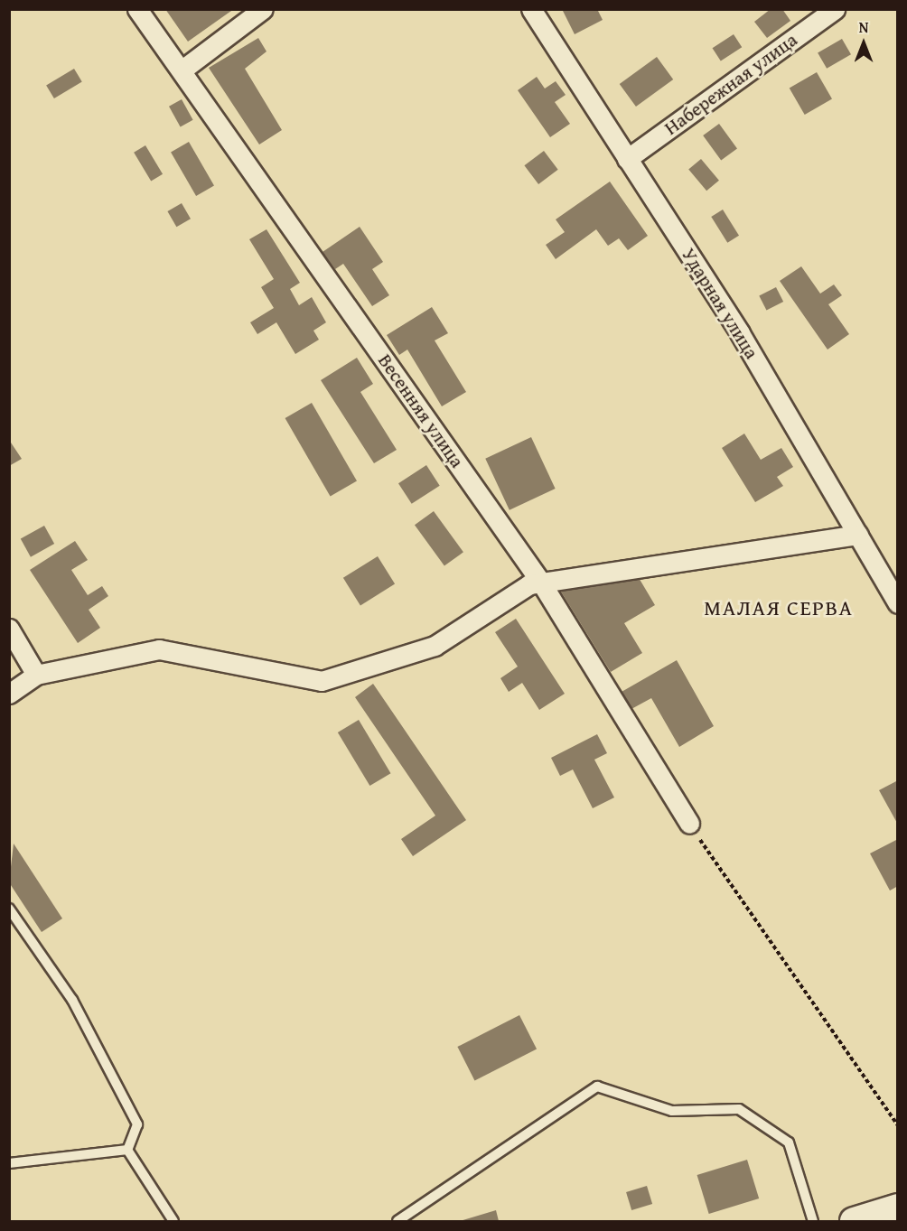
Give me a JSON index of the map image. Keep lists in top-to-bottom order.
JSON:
{
  "streets": {
    "street": ["Набережная улица", "Ударная улица", "Весенняя улица"]
  },
  "crossings": [
    ["Набережная улица", "Ударная улица"]
  ],
  "districts": ["МАЛАЯ СЕРВА"],
  "north": "top"
}
